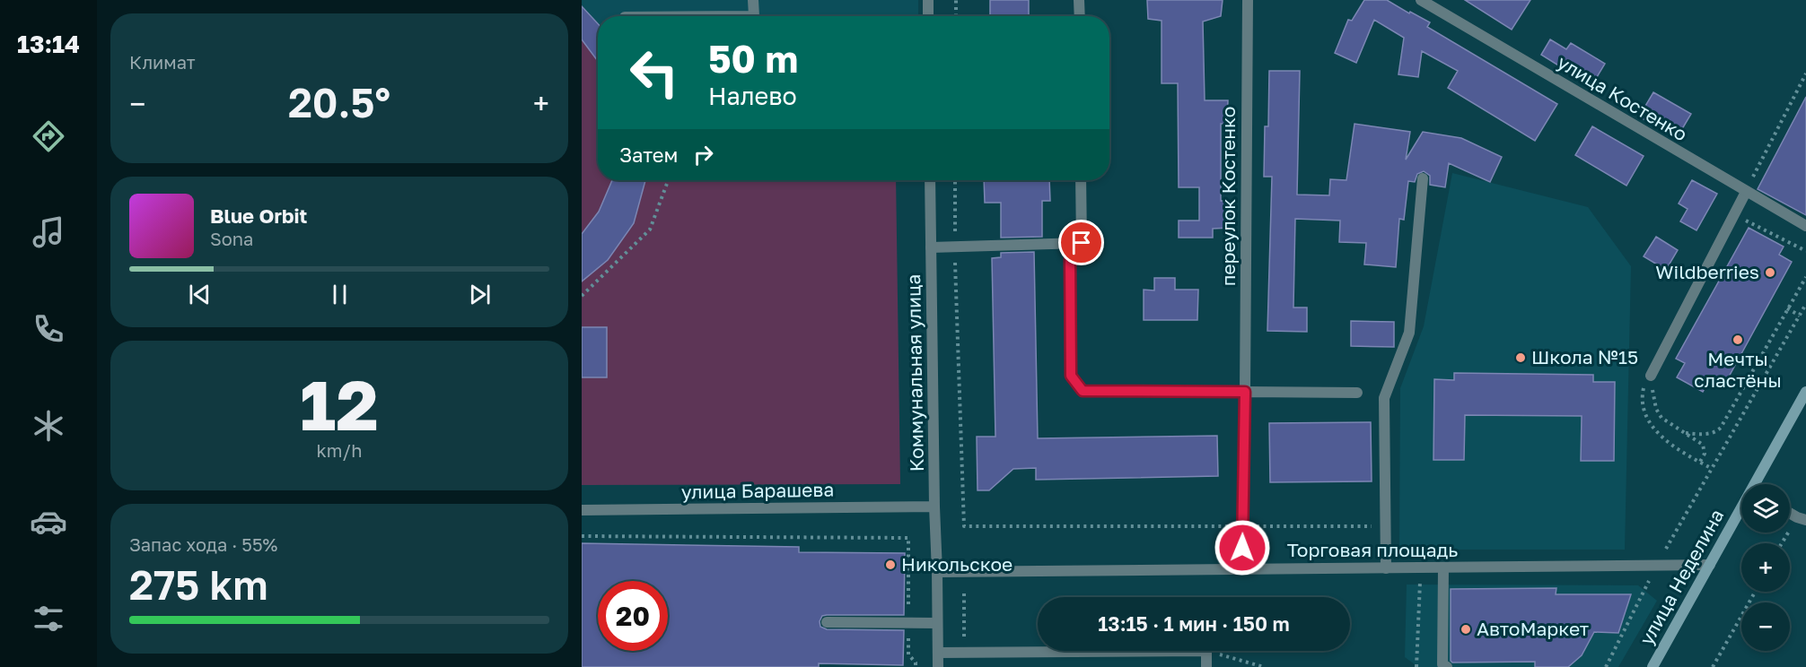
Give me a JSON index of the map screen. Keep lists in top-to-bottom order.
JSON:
{
  "streets": {
    "main road": ["улица Неделина"],
    "street": [
      "улица Костенко",
      "переулок Костенко",
      "Коммунальная улица",
      "улица Барашева",
      "Торговая площадь"
    ]
  },
  "crossings": [
    ["переулок Костенко", "Торговая площадь"],
    ["Коммунальная улица", "улица Барашева"],
    ["Коммунальная улица", "Торговая площадь"],
    ["Торговая площадь", "улица Неделина"]
  ],
  "places": [
    "Wildberries",
    "Мечты сластёны",
    "Школа №15",
    "Никольское",
    "АвтоМаркет"
  ],
  "page": {
    "tabs": "13:14",
    "tile": [
      "Климат",
      ["12", "km/h"],
      ["Запас хода · 55%", "275 km"]
    ],
    "turn": ["50 m", "Налево"],
    "heat": ["−", "20.5°", "+"],
    "then": "Затем",
    "song": ["Blue Orbit", "Sona"],
    "map_buttons": ["+", "−"],
    "limit": "20",
    "trip": "13:15 · 1 мин · 150 m"
  }
}
